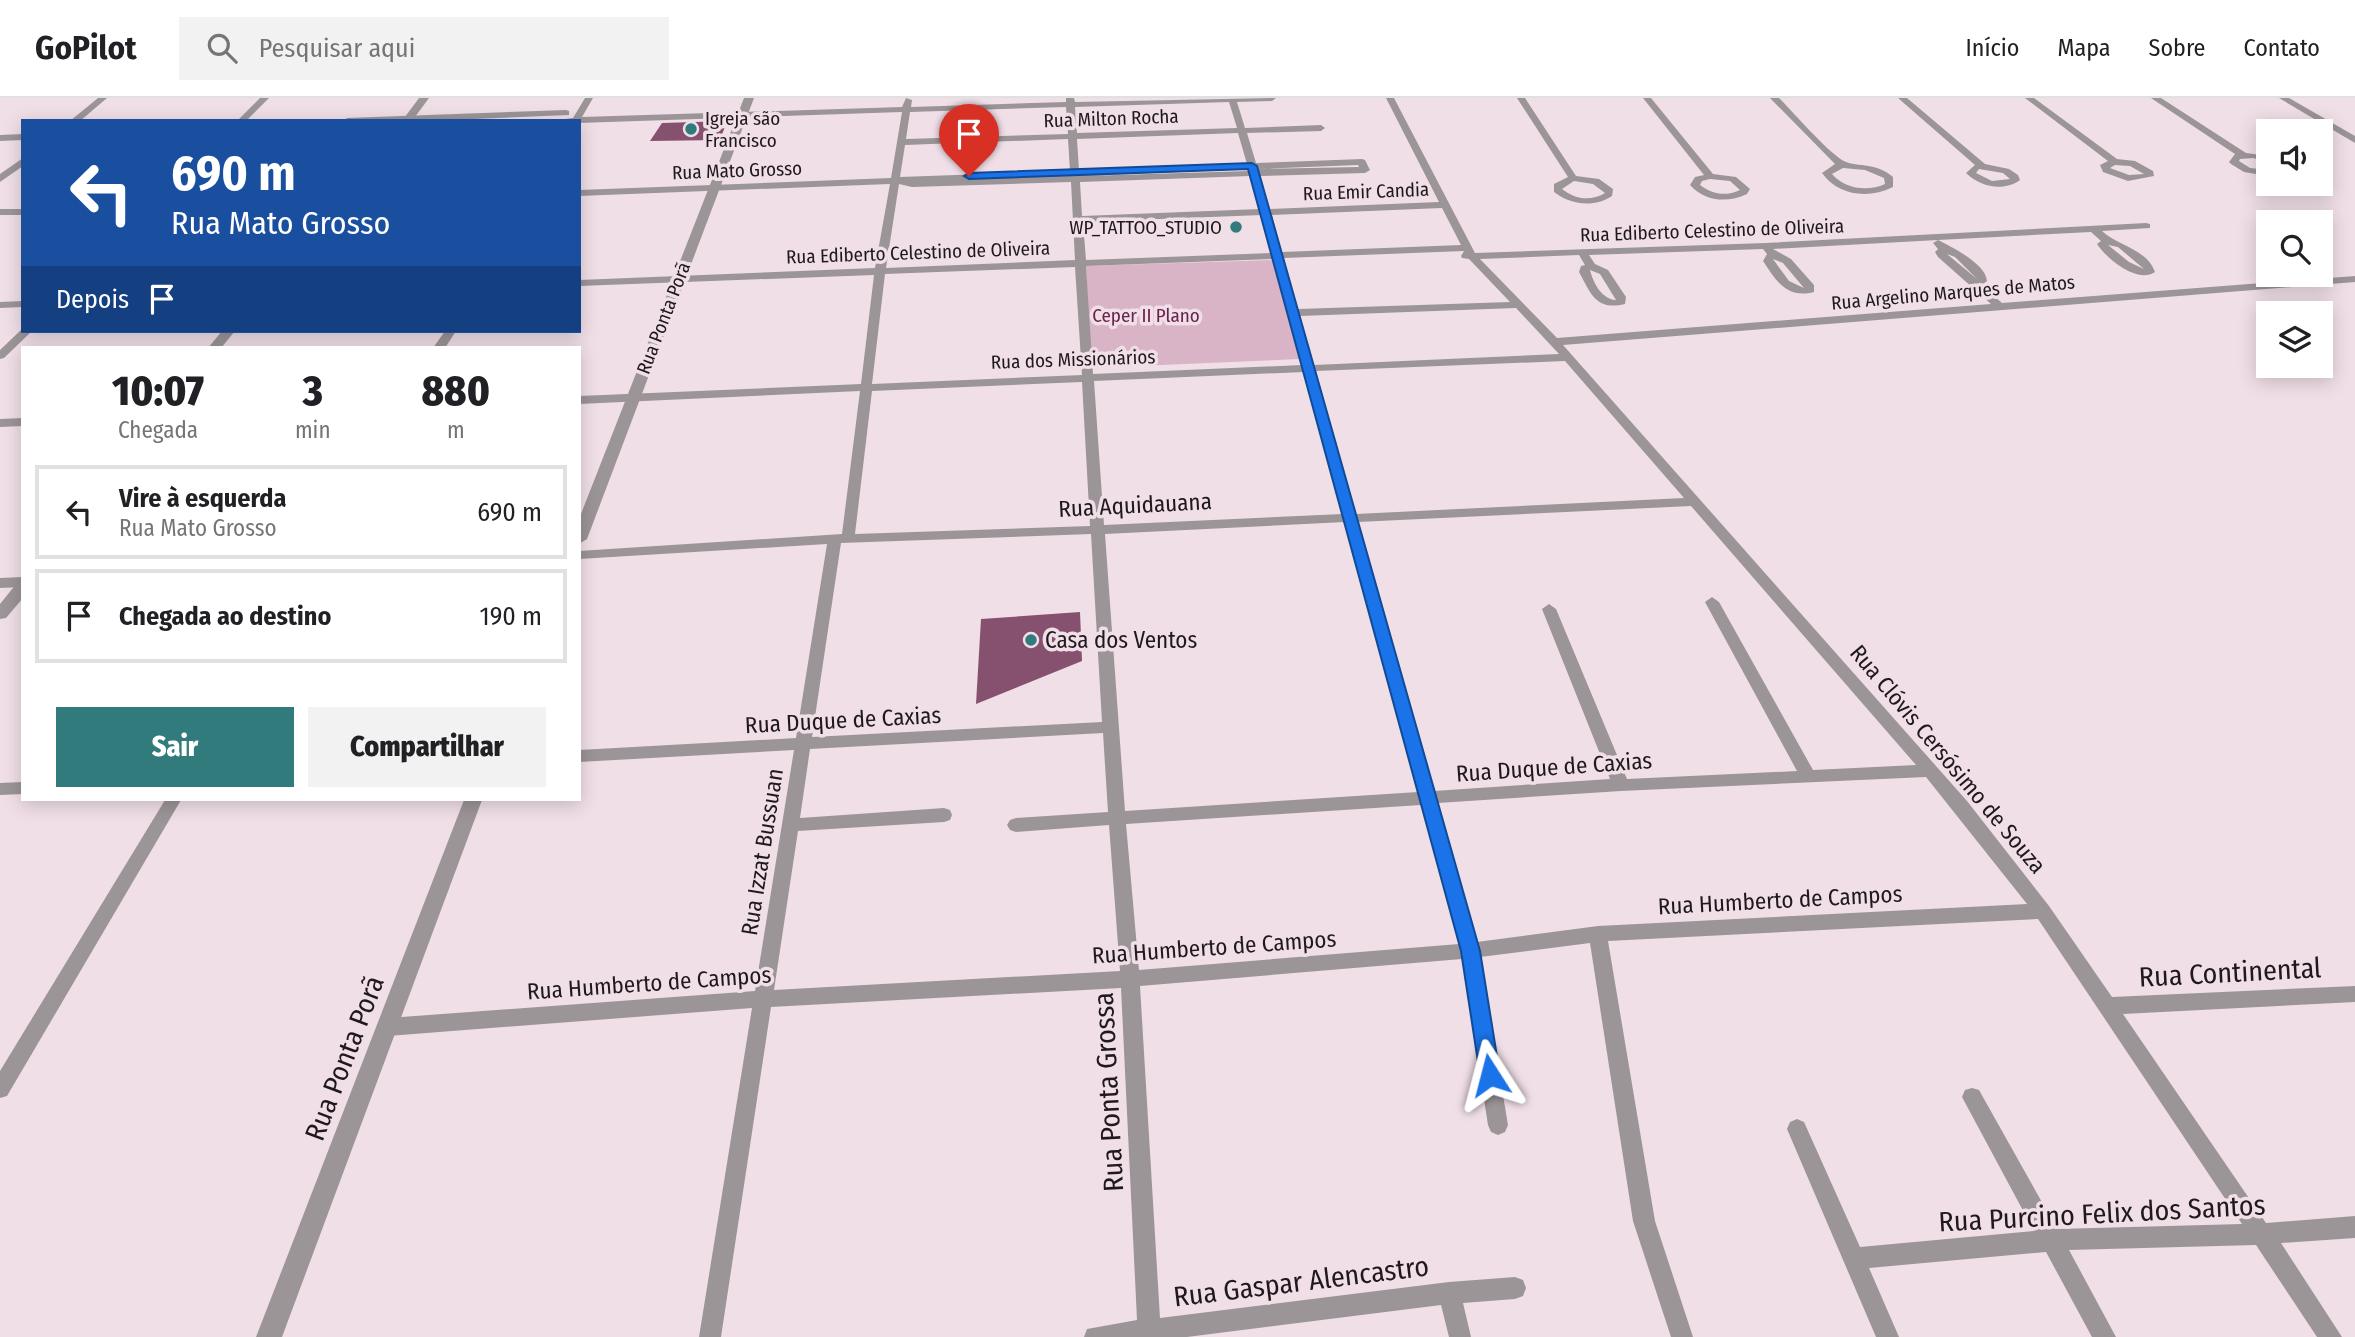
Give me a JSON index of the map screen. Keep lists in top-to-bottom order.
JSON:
{
  "streets": {
    "street": [
      "Rua Milton Rocha",
      "Rua Mato Grosso",
      "Rua Emir Candia",
      "Rua Ediberto Celestino de Oliveira",
      "Rua Argelino Marques de Matos",
      "Rua Ponta Porã",
      "Rua dos Missionários",
      "Rua Aquidauana",
      "Rua Duque de Caxias",
      "Rua Clóvis Cersósimo de Souza",
      "Rua Izzat Bussuan",
      "Rua Humberto de Campos",
      "Rua Continental",
      "Rua Ponta Grossa",
      "Rua Purcino Felix dos Santos",
      "Rua Gaspar Alencastro"
    ]
  },
  "crossings": [
    ["Rua Milton Rocha", "Rua Izzat Bussuan"],
    ["Rua Milton Rocha", "Rua Ponta Grossa"],
    ["Rua Mato Grosso", "Rua Ponta Porã"],
    ["Rua Mato Grosso", "Rua Izzat Bussuan"],
    ["Rua Mato Grosso", "Rua Ponta Grossa"],
    ["Rua Emir Candia", "Rua Clóvis Cersósimo de Souza"],
    ["Rua Emir Candia", "Rua Ponta Grossa"],
    ["Rua Ediberto Celestino de Oliveira", "Rua Ponta Porã"],
    ["Rua Ediberto Celestino de Oliveira", "Rua Clóvis Cersósimo de Souza"],
    ["Rua Ediberto Celestino de Oliveira", "Rua Izzat Bussuan"],
    ["Rua Ediberto Celestino de Oliveira", "Rua Ponta Grossa"],
    ["Rua Argelino Marques de Matos", "Rua Clóvis Cersósimo de Souza"],
    ["Rua Ponta Porã", "Rua dos Missionários"],
    ["Rua Ponta Porã", "Rua Humberto de Campos"],
    ["Rua dos Missionários", "Rua Clóvis Cersósimo de Souza"],
    ["Rua dos Missionários", "Rua Izzat Bussuan"],
    ["Rua dos Missionários", "Rua Ponta Grossa"],
    ["Rua Aquidauana", "Rua Clóvis Cersósimo de Souza"],
    ["Rua Aquidauana", "Rua Izzat Bussuan"],
    ["Rua Aquidauana", "Rua Ponta Grossa"],
    ["Rua Duque de Caxias", "Rua Clóvis Cersósimo de Souza"],
    ["Rua Duque de Caxias", "Rua Izzat Bussuan"],
    ["Rua Duque de Caxias", "Rua Ponta Grossa"],
    ["Rua Clóvis Cersósimo de Souza", "Rua Humberto de Campos"],
    ["Rua Clóvis Cersósimo de Souza", "Rua Continental"],
    ["Rua Clóvis Cersósimo de Souza", "Rua Purcino Felix dos Santos"],
    ["Rua Izzat Bussuan", "Rua Humberto de Campos"],
    ["Rua Humberto de Campos", "Rua Ponta Grossa"],
    ["Rua Ponta Grossa", "Rua Gaspar Alencastro"]
  ],
  "parks": ["Ceper II Plano"],
  "places": ["Igreja são Francisco", "WP_TATTOO_STUDIO", "Casa dos Ventos"],
  "page": {
    "header": "GoPilot",
    "search": "Pesquisar aqui",
    "nav": [
      "Início",
      "Mapa",
      "Sobre",
      "Contato"
    ],
    "turn": ["690 m", "Rua Mato Grosso"],
    "then": "Depois",
    "eta": [
      "10:07",
      "Chegada",
      "3",
      "min",
      "880",
      "m"
    ],
    "list": [
      {
        "name": "Vire à esquerda",
        "note": "Rua Mato Grosso",
        "value": "690 m"
      },
      {
        "name": "Chegada ao destino",
        "value": "190 m"
      }
    ],
    "buttons": ["Sair", "Compartilhar"]
  }
}
